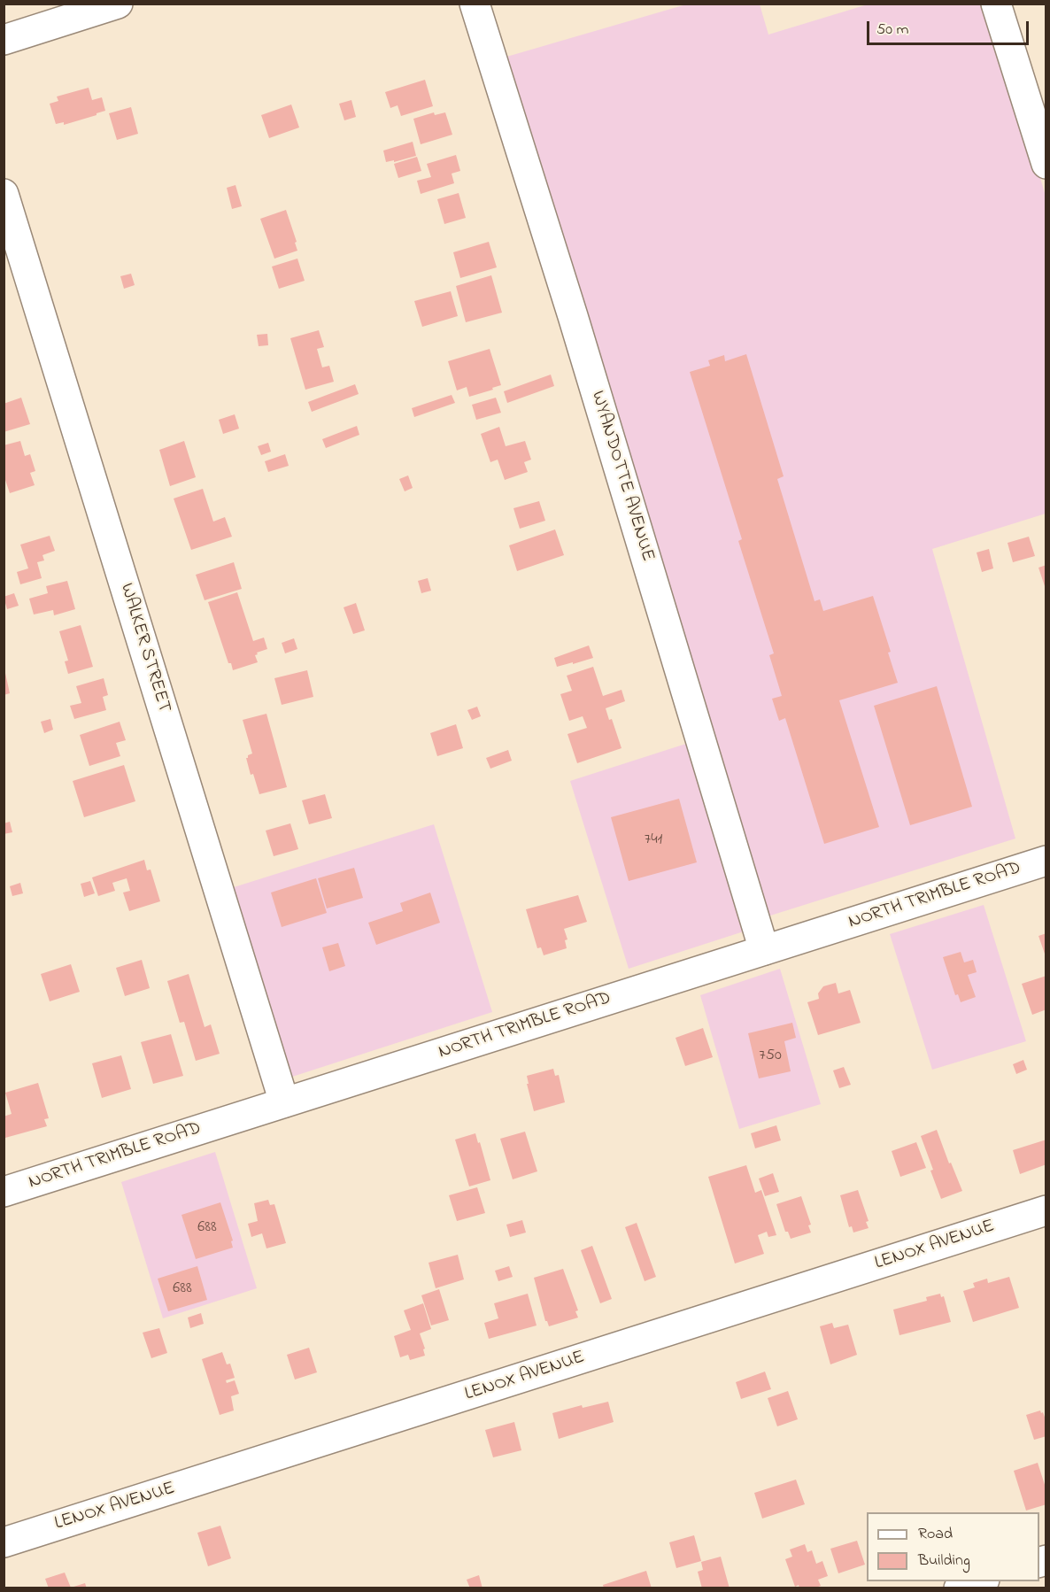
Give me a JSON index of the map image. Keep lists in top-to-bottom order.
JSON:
{
  "streets": {
    "street": [
      "WYANDOTTE AVENUE",
      "WALKER STREET",
      "NORTH TRIMBLE ROAD",
      "LENOX AVENUE"
    ]
  },
  "crossings": [
    ["WYANDOTTE AVENUE", "NORTH TRIMBLE ROAD"],
    ["WALKER STREET", "NORTH TRIMBLE ROAD"]
  ],
  "house_numbers": [
    "741",
    "750",
    "688",
    "688"
  ],
  "legend": ["Road", "Building"],
  "scale_bar": "50 m"
}
